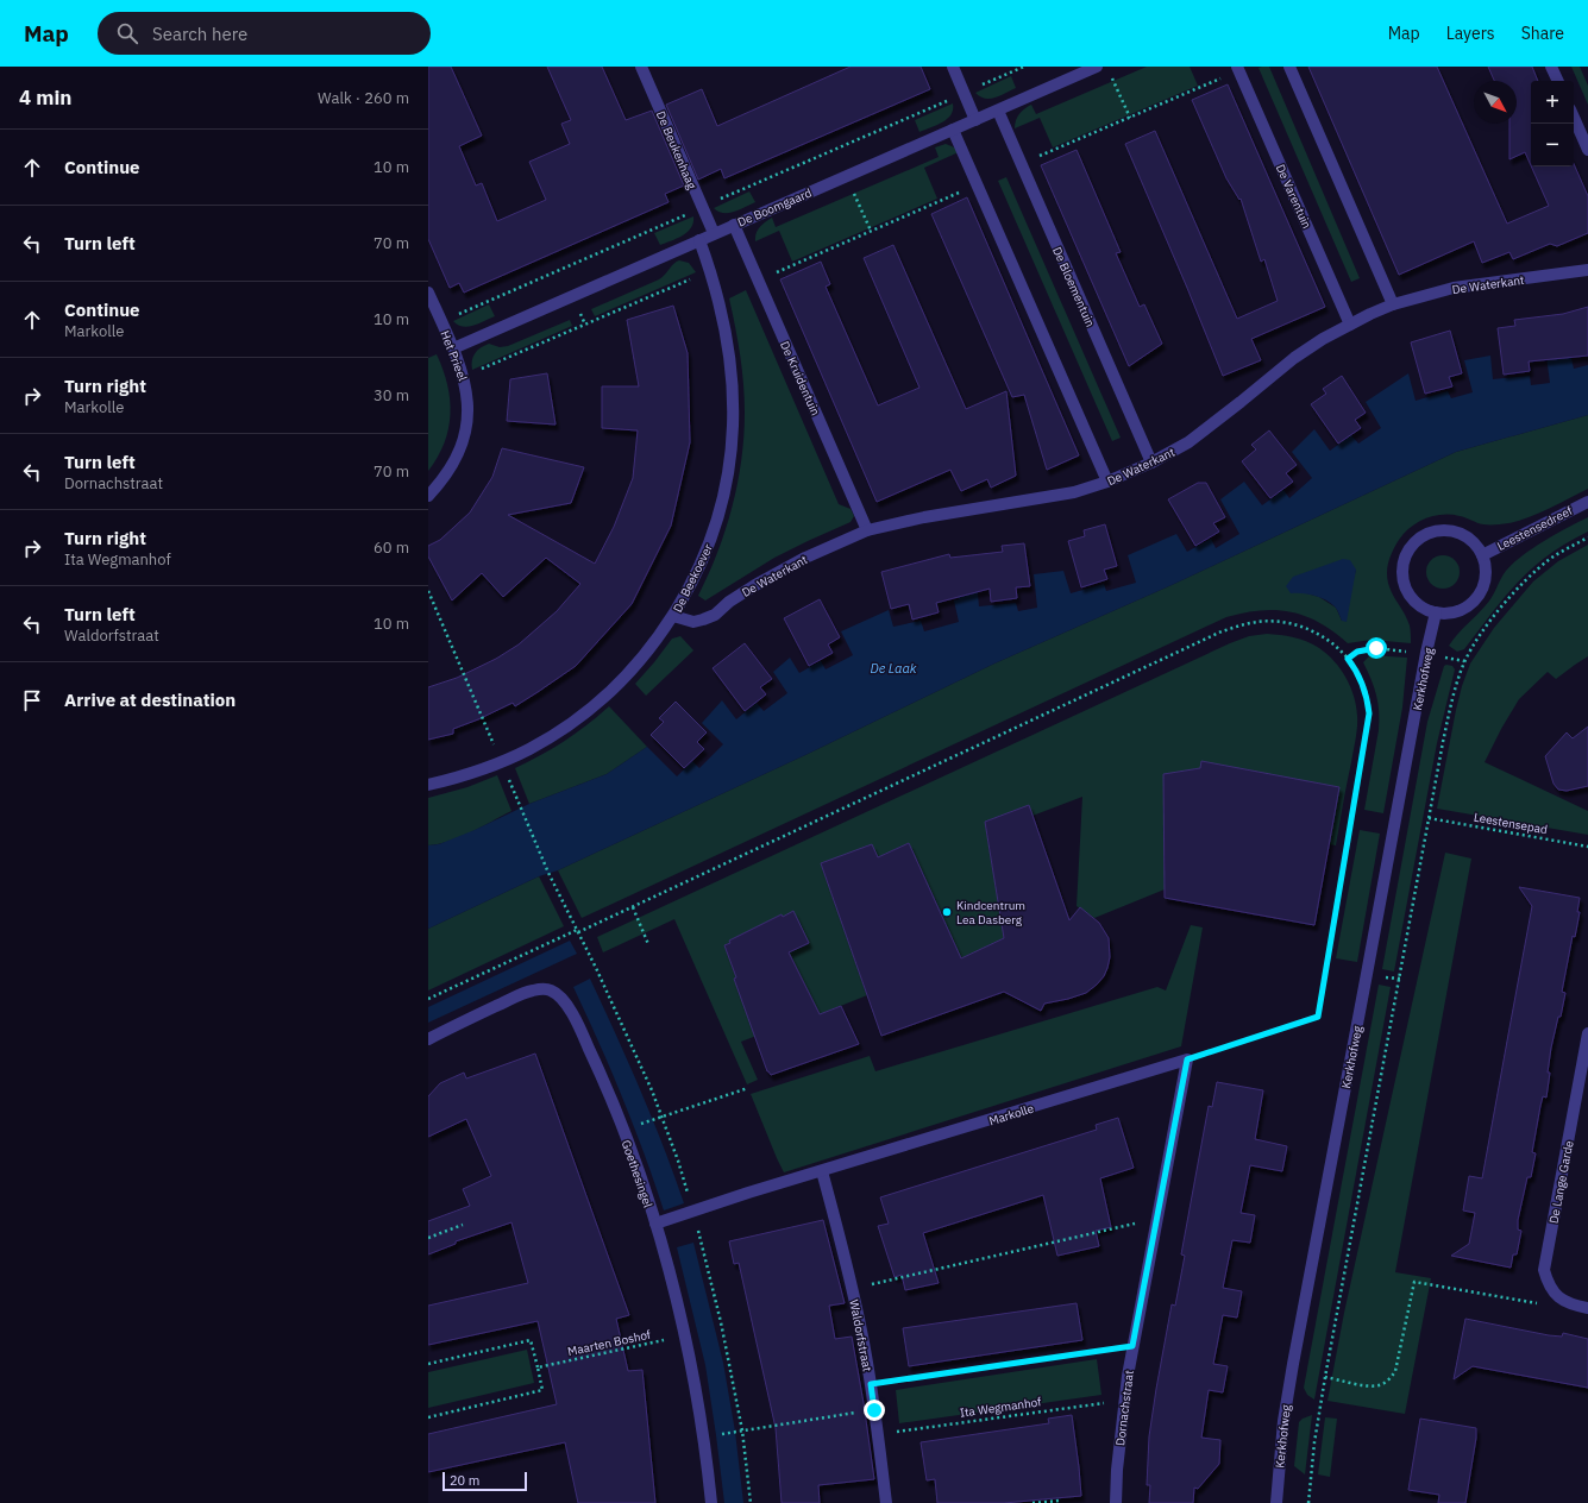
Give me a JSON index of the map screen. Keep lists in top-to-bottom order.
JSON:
{
  "streets": {
    "street": [
      "De Beukenhaag",
      "De Varentuin",
      "De Boomgaard",
      "De Waterkant",
      "De Bloementuin",
      "Het Prieel",
      "De Kruidentuin",
      "Leestensedreef",
      "De Beekoever",
      "Kerkhofweg",
      "Markolle",
      "Goethesingel",
      "De Lange Garde",
      "Waldorfstraat",
      "Dornachstraat"
    ],
    "path": ["Leestensepad", "Maarten Boshof", "Ita Wegmanhof"]
  },
  "crossings": [
    ["De Beukenhaag", "De Boomgaard"],
    ["De Varentuin", "De Waterkant"],
    ["De Boomgaard", "De Bloementuin"],
    ["De Boomgaard", "Het Prieel"],
    ["De Boomgaard", "De Kruidentuin"],
    ["De Boomgaard", "De Beekoever"],
    ["De Waterkant", "De Bloementuin"],
    ["De Waterkant", "De Kruidentuin"],
    ["De Waterkant", "De Beekoever"],
    ["Leestensedreef", "Kerkhofweg"],
    ["Markolle", "Goethesingel"],
    ["Markolle", "Waldorfstraat"],
    ["Markolle", "Dornachstraat"],
    ["Goethesingel", "Maarten Boshof"],
    ["Waldorfstraat", "Ita Wegmanhof"],
    ["Ita Wegmanhof", "Dornachstraat"]
  ],
  "water": ["De Laak"],
  "places": ["Kindcentrum Lea Dasberg"],
  "scale_bar": "20 m",
  "north": "bottom right",
  "page": {
    "header": "Map",
    "search": "Search here",
    "nav": ["Map", "Layers", "Share"],
    "heading": ["4 min", "Walk · 260 m"],
    "map_buttons": ["+", "−"],
    "list": [
      ["Continue", "10 m"],
      ["Turn left", "70 m"],
      ["Continue", "Markolle", "10 m"],
      ["Turn right", "Markolle", "30 m"],
      ["Turn left", "Dornachstraat", "70 m"],
      ["Turn right", "Ita Wegmanhof", "60 m"],
      ["Turn left", "Waldorfstraat", "10 m"],
      "Arrive at destination"
    ],
    "scale": "20 m"
  }
}
